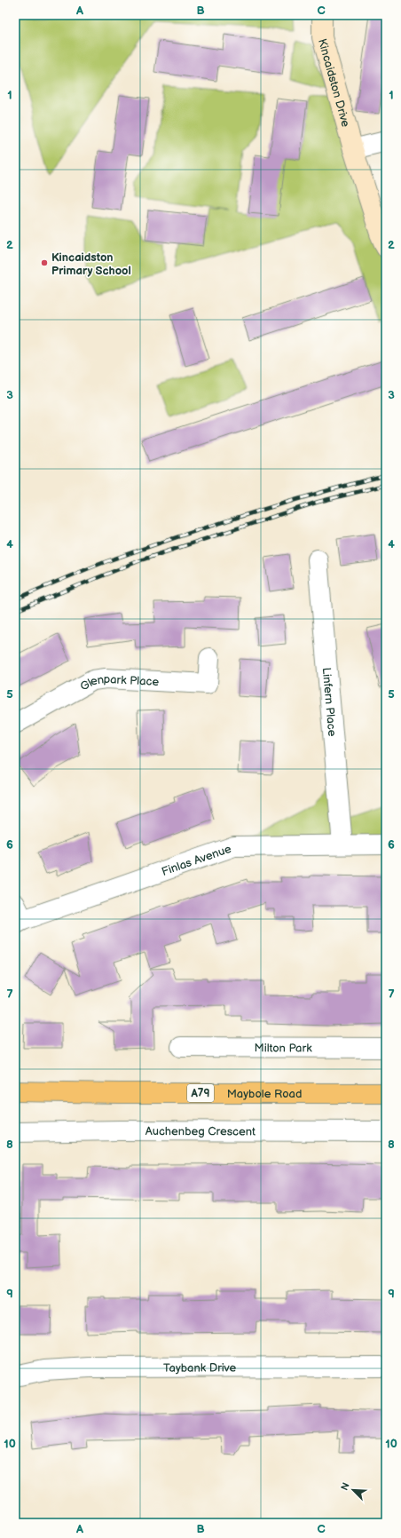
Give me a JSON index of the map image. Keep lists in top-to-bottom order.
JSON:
{
  "streets": {
    "main road": ["A79", "Maybole Road"],
    "street": [
      "Kincaidston Drive",
      "Glenpark Place",
      "Linfern Place",
      "Finlas Avenue",
      "Milton Park",
      "Auchenbeg Crescent",
      "Taybank Drive"
    ]
  },
  "crossings": [
    ["Linfern Place", "Finlas Avenue"]
  ],
  "places": ["Kincaidston Primary School"],
  "north": "top left",
  "grid": {
    "columns": ["A", "B", "C"],
    "rows": [
      "1",
      "2",
      "3",
      "4",
      "5",
      "6",
      "7",
      "8",
      "9",
      "10"
    ]
  }
}
